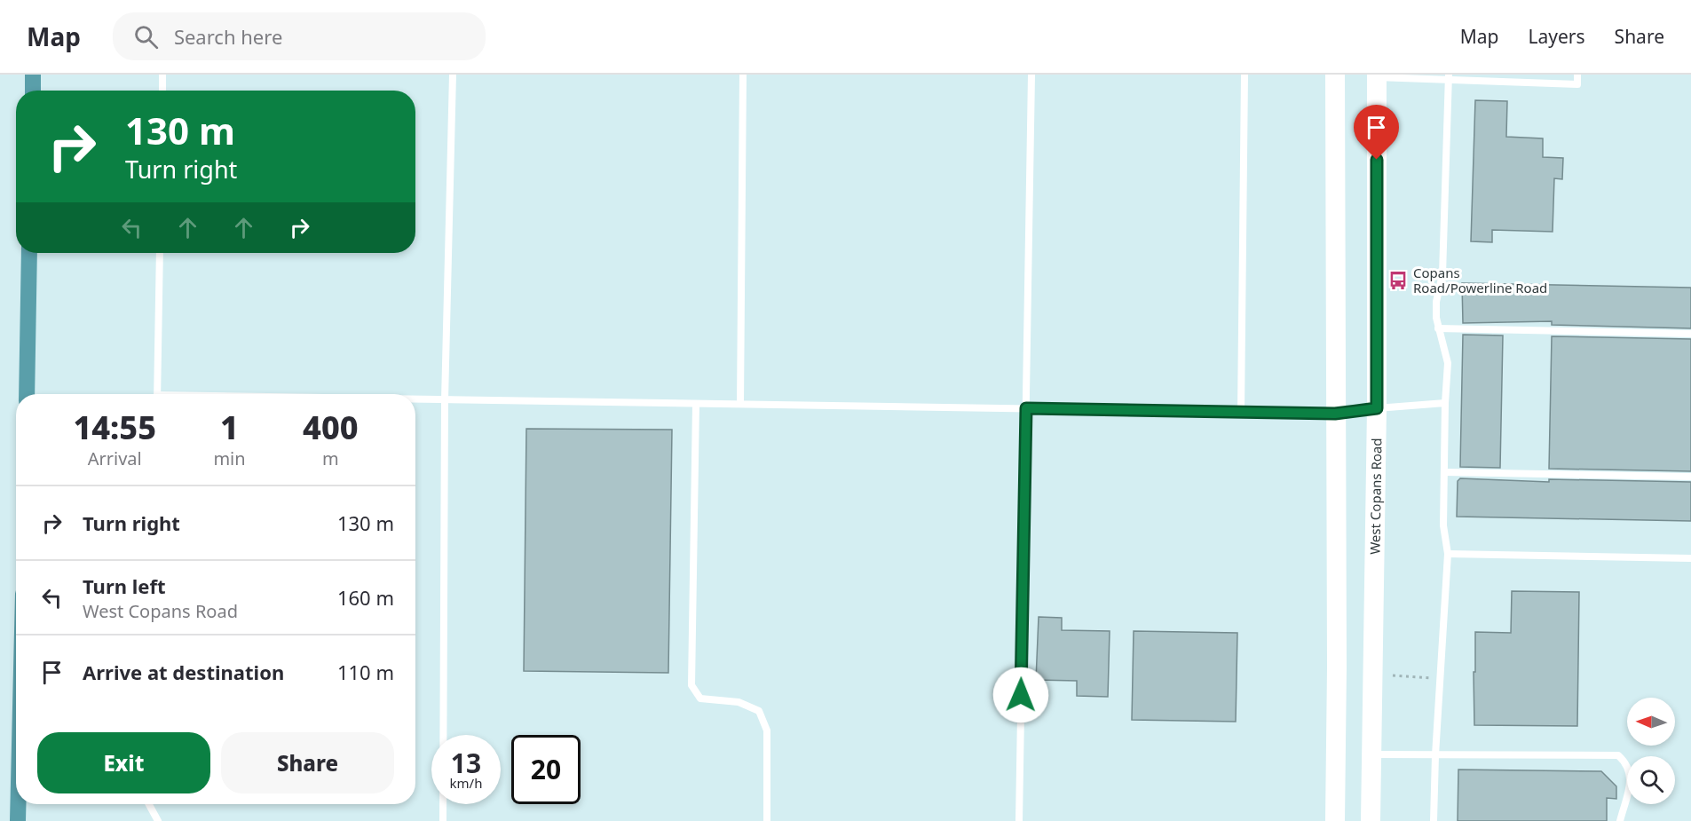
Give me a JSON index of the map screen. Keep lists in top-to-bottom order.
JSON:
{
  "streets": {
    "main road": ["West Copans Road"]
  },
  "places": {
    "bus stop": ["Copans Road/Powerline Road"]
  },
  "north": "left",
  "page": {
    "header": "Map",
    "search": "Search here",
    "nav": ["Map", "Layers", "Share"],
    "turn": ["130 m", "Turn right"],
    "eta": [
      "14:55",
      "Arrival",
      "1",
      "min",
      "400",
      "m"
    ],
    "list": [
      {
        "name": "Turn right",
        "value": "130 m"
      },
      {
        "name": "Turn left",
        "note": "West Copans Road",
        "value": "160 m"
      },
      {
        "name": "Arrive at destination",
        "value": "110 m"
      }
    ],
    "buttons": ["Exit", "Share"],
    "speed": "13 km/h",
    "limit": "20"
  }
}
